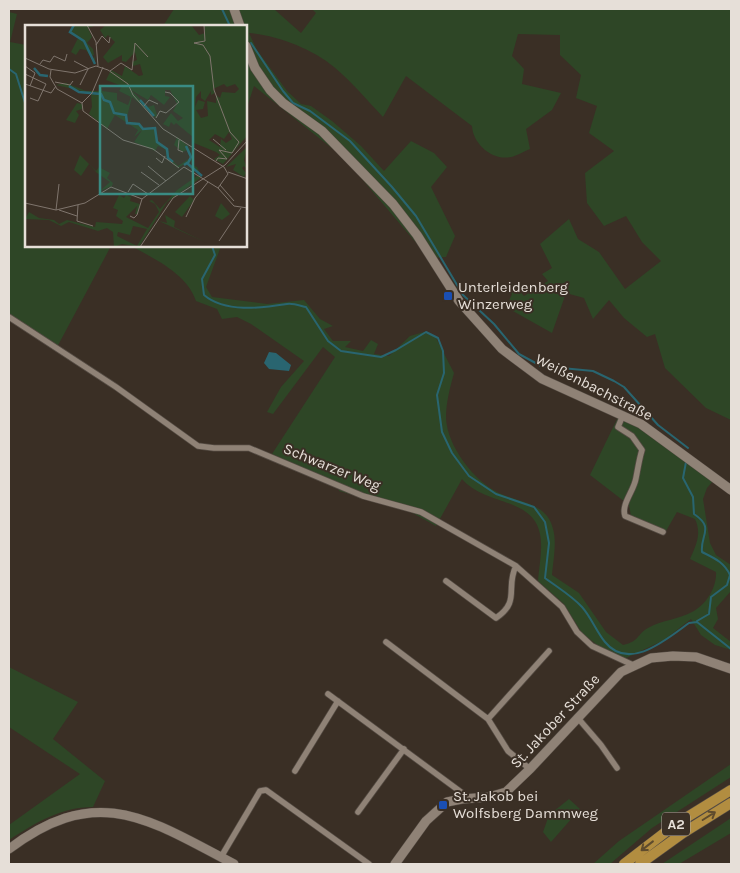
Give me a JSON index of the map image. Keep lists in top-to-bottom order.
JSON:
{
  "streets": {
    "highway": ["A2"],
    "main road": ["Weißenbachstraße", "St. Jakober Straße"],
    "street": ["Schwarzer Weg"]
  },
  "crossings": [
    ["Schwarzer Weg", "St. Jakober Straße"]
  ],
  "places": {
    "transit": ["Unterleidenberg Winzerweg", "St. Jakob bei Wolfsberg Dammweg"]
  }
}
